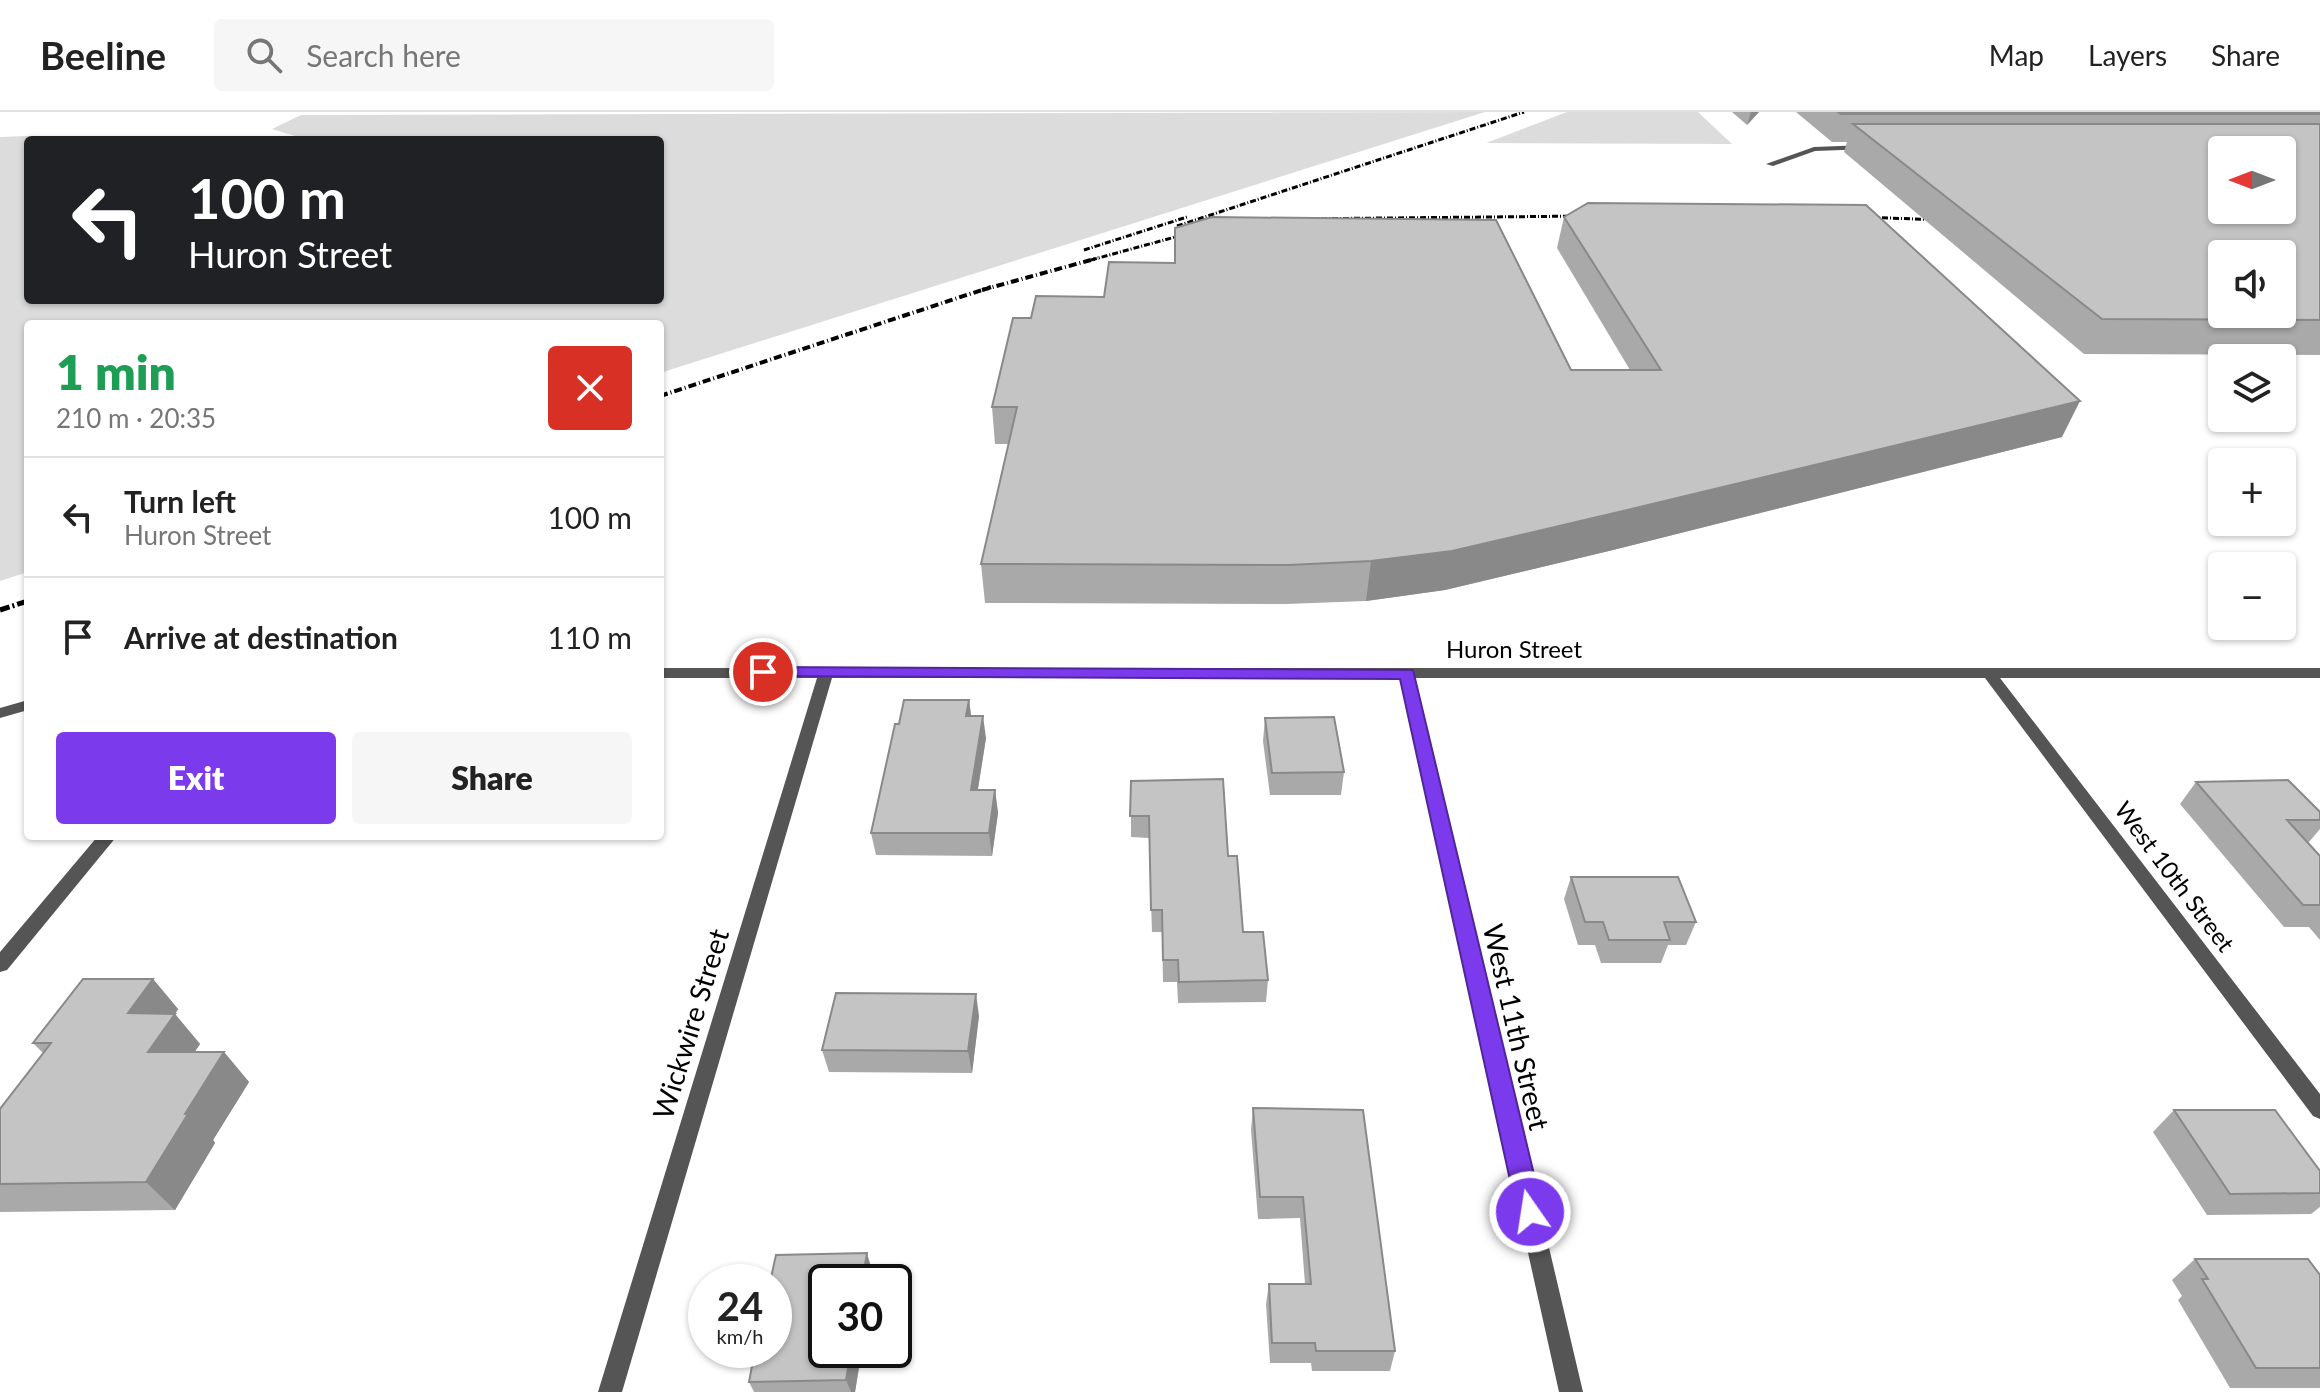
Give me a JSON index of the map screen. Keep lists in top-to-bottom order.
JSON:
{
  "streets": {
    "street": [
      "Huron Street",
      "West 10th Street",
      "Wickwire Street",
      "West 11th Street"
    ]
  },
  "crossings": [
    ["Huron Street", "West 10th Street"],
    ["Huron Street", "Wickwire Street"],
    ["Huron Street", "West 11th Street"]
  ],
  "north": "left",
  "page": {
    "header": "Beeline",
    "search": "Search here",
    "nav": ["Map", "Layers", "Share"],
    "map_buttons": ["+", "−"],
    "turn": ["100 m", "Huron Street"],
    "heading": ["1 min", "210 m · 20:35"],
    "list": [
      {
        "name": "Turn left",
        "note": "Huron Street",
        "value": "100 m"
      },
      {
        "name": "Arrive at destination",
        "value": "110 m"
      }
    ],
    "buttons": ["Exit", "Share"],
    "speed": "24 km/h",
    "limit": "30"
  }
}
